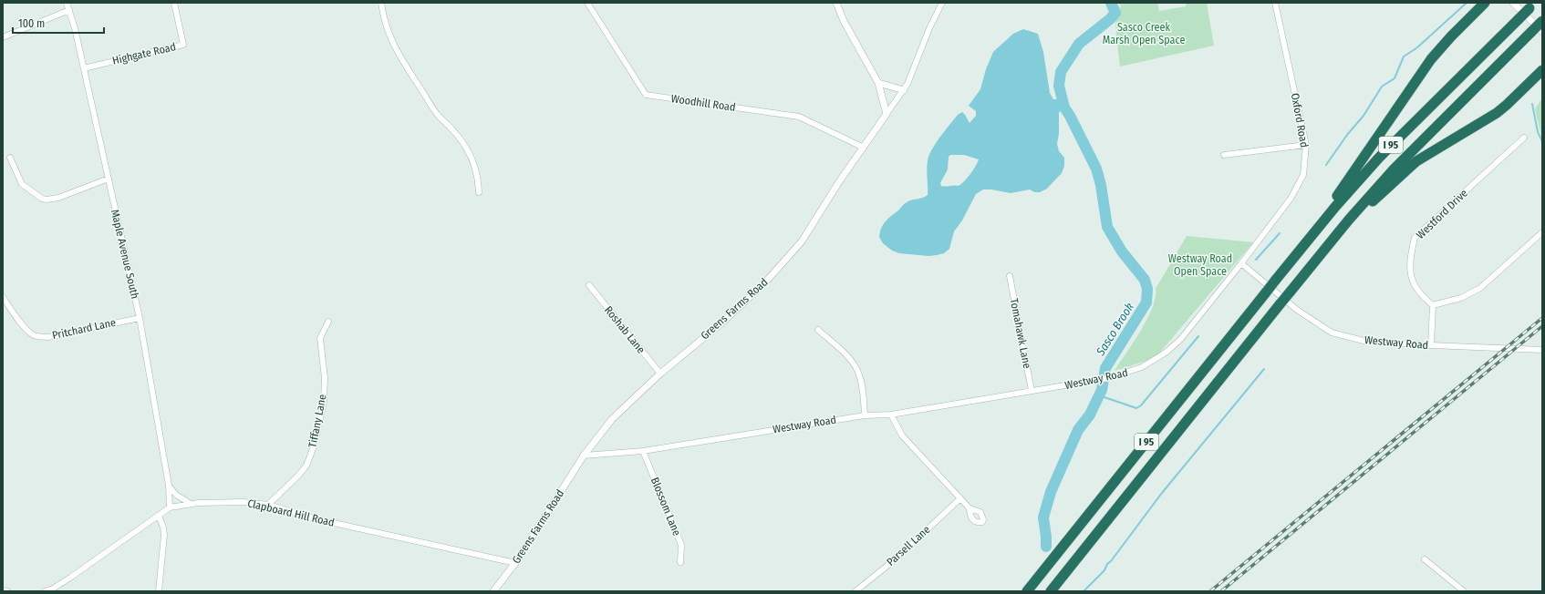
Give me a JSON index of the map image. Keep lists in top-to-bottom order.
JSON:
{
  "streets": {
    "highway": ["I 95"],
    "street": [
      "Highgate Road",
      "Woodhill Road",
      "Oxford Road",
      "Westford Drive",
      "Maple Avenue South",
      "Greens Farms Road",
      "Pritchard Lane",
      "Roshab Lane",
      "Tomahawk Lane",
      "Westway Road",
      "Tiffany Lane",
      "Blossom Lane",
      "Clapboard Hill Road",
      "Parsell Lane"
    ]
  },
  "crossings": [
    ["Highgate Road", "Maple Avenue South"],
    ["Woodhill Road", "Greens Farms Road"],
    ["Oxford Road", "Westway Road"],
    ["Maple Avenue South", "Pritchard Lane"],
    ["Maple Avenue South", "Clapboard Hill Road"],
    ["Greens Farms Road", "Roshab Lane"],
    ["Greens Farms Road", "Westway Road"],
    ["Greens Farms Road", "Clapboard Hill Road"],
    ["Tomahawk Lane", "Westway Road"],
    ["Westway Road", "Blossom Lane"],
    ["Tiffany Lane", "Clapboard Hill Road"]
  ],
  "water": ["Sasco Brook"],
  "parks": ["Sasco Creek Marsh Open Space", "Westway Road Open Space"],
  "scale_bar": "100 m"
}
